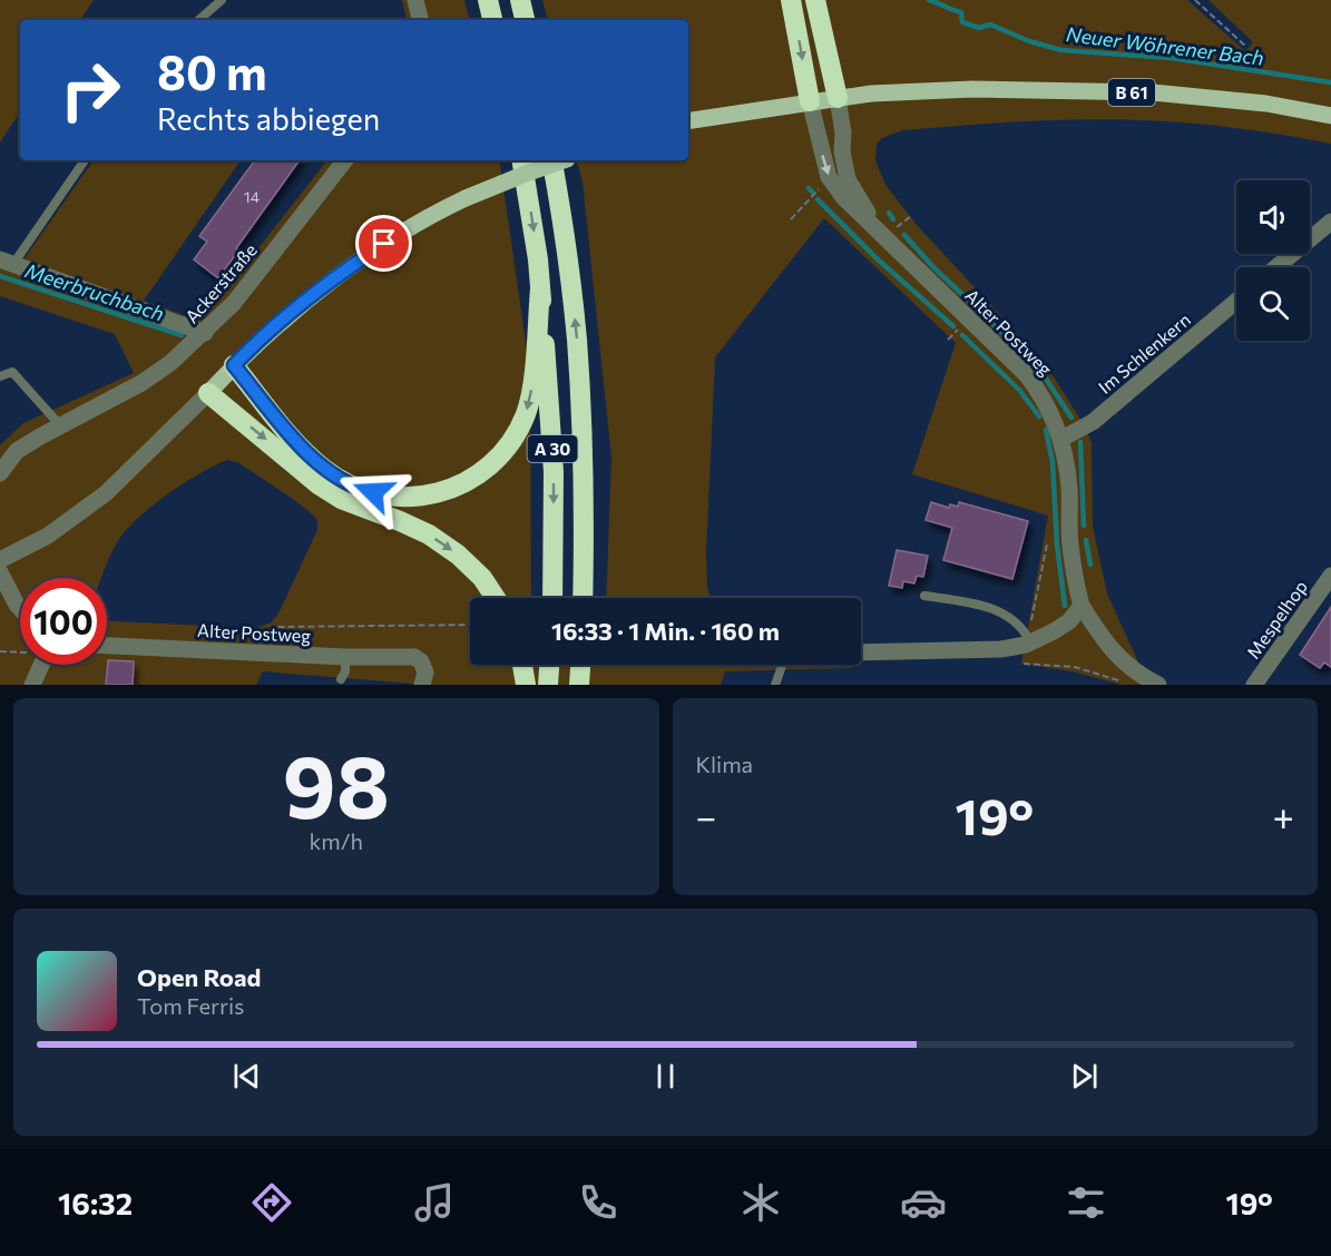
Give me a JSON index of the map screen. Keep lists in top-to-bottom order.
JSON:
{
  "streets": {
    "highway": ["A 30"],
    "main road": ["B 61"],
    "street": [
      "Ackerstraße",
      "Alter Postweg",
      "Im Schlenkern",
      "Mespelhop"
    ]
  },
  "crossings": [
    ["B 61", "Alter Postweg"],
    ["Alter Postweg", "Im Schlenkern"]
  ],
  "water": ["Neuer Wöhrener Bach", "Meerbruchbach"],
  "house_numbers": ["14"],
  "page": {
    "turn": ["80 m", "Rechts abbiegen"],
    "limit": "100",
    "trip": "16:33 · 1 Min. · 160 m",
    "tile": [
      ["98", "km/h"],
      "Klima"
    ],
    "heat": ["−", "19°", "+"],
    "song": ["Open Road", "Tom Ferris"],
    "tabs": ["16:32", "19°"]
  }
}
